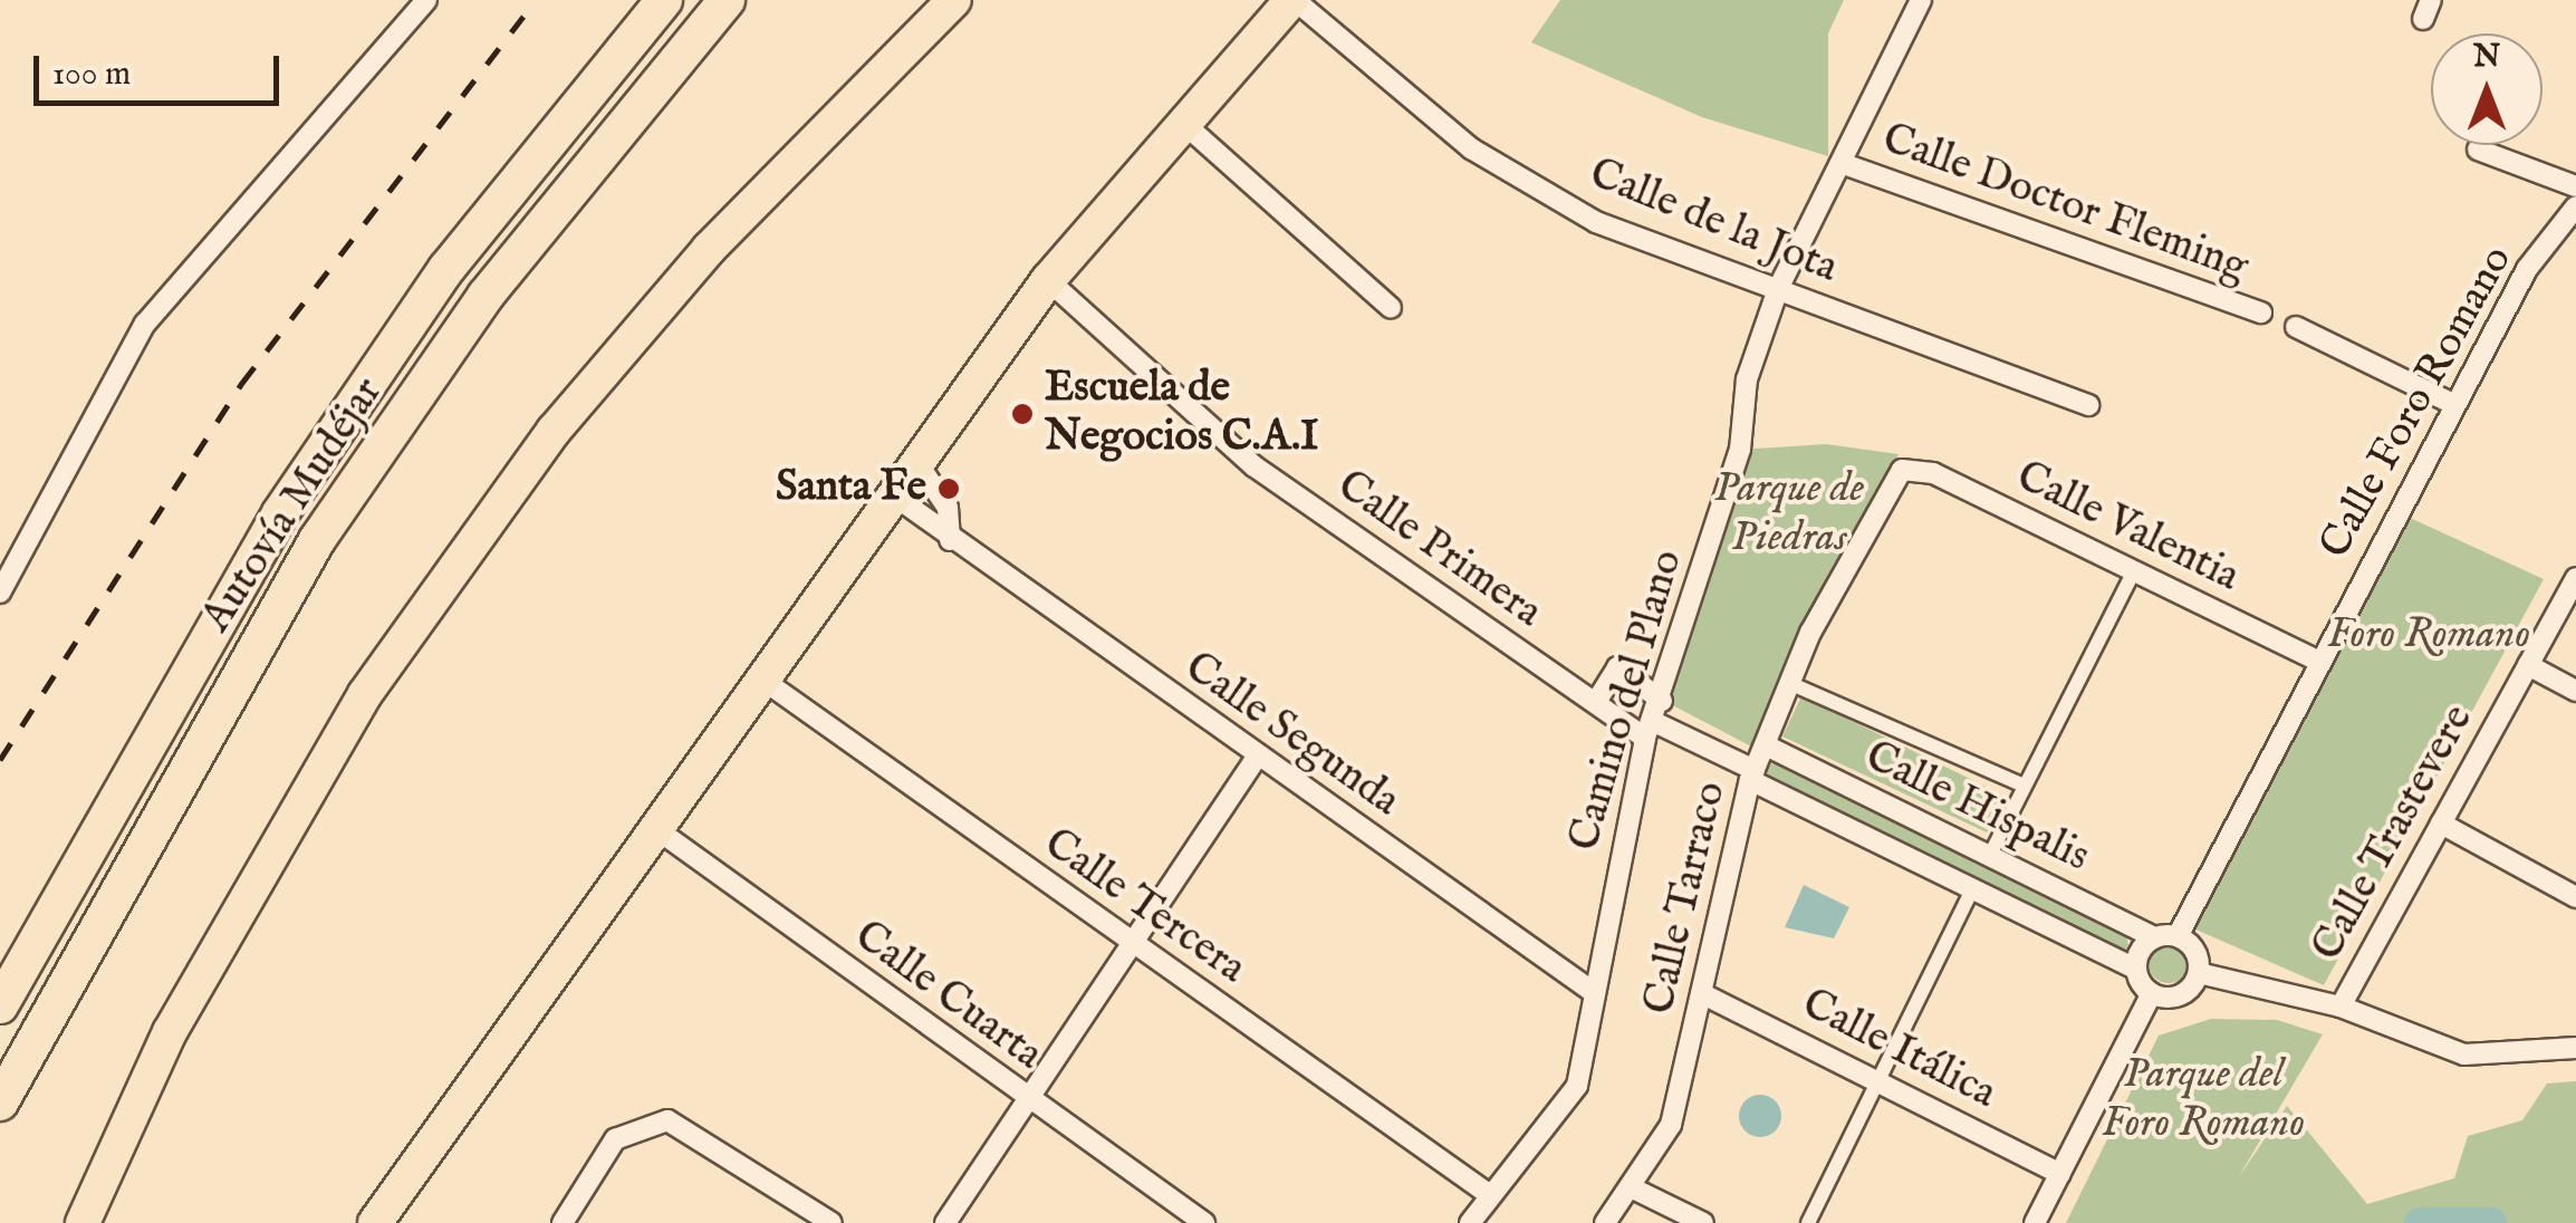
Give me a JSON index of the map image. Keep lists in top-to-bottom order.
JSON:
{
  "streets": {
    "highway": ["Autovía Mudéjar"],
    "street": [
      "Calle Doctor Fleming",
      "Calle de la Jota",
      "Calle Foro Romano",
      "Calle Valentia",
      "Calle Primera",
      "Camino del Plano",
      "Calle Segunda",
      "Calle Hispalis",
      "Calle Trastevere",
      "Calle Tarraco",
      "Calle Tercera",
      "Calle Cuarta",
      "Calle Itálica"
    ]
  },
  "crossings": [
    ["Calle Doctor Fleming", "Camino del Plano"],
    ["Calle de la Jota", "Camino del Plano"],
    ["Calle Foro Romano", "Calle Valentia"],
    ["Calle Foro Romano", "Calle Hispalis"],
    ["Calle Valentia", "Calle Tarraco"],
    ["Calle Primera", "Camino del Plano"],
    ["Calle Primera", "Calle Hispalis"],
    ["Camino del Plano", "Calle Segunda"],
    ["Camino del Plano", "Calle Hispalis"],
    ["Camino del Plano", "Calle Tercera"],
    ["Calle Hispalis", "Calle Tarraco"],
    ["Calle Tarraco", "Calle Itálica"]
  ],
  "parks": ["Parque de Piedras", "Foro Romano", "Parque del Foro Romano"],
  "places": ["Escuela de Negocios C.A.I", "Santa Fe"],
  "scale_bar": "100 m",
  "north": "top"
}
